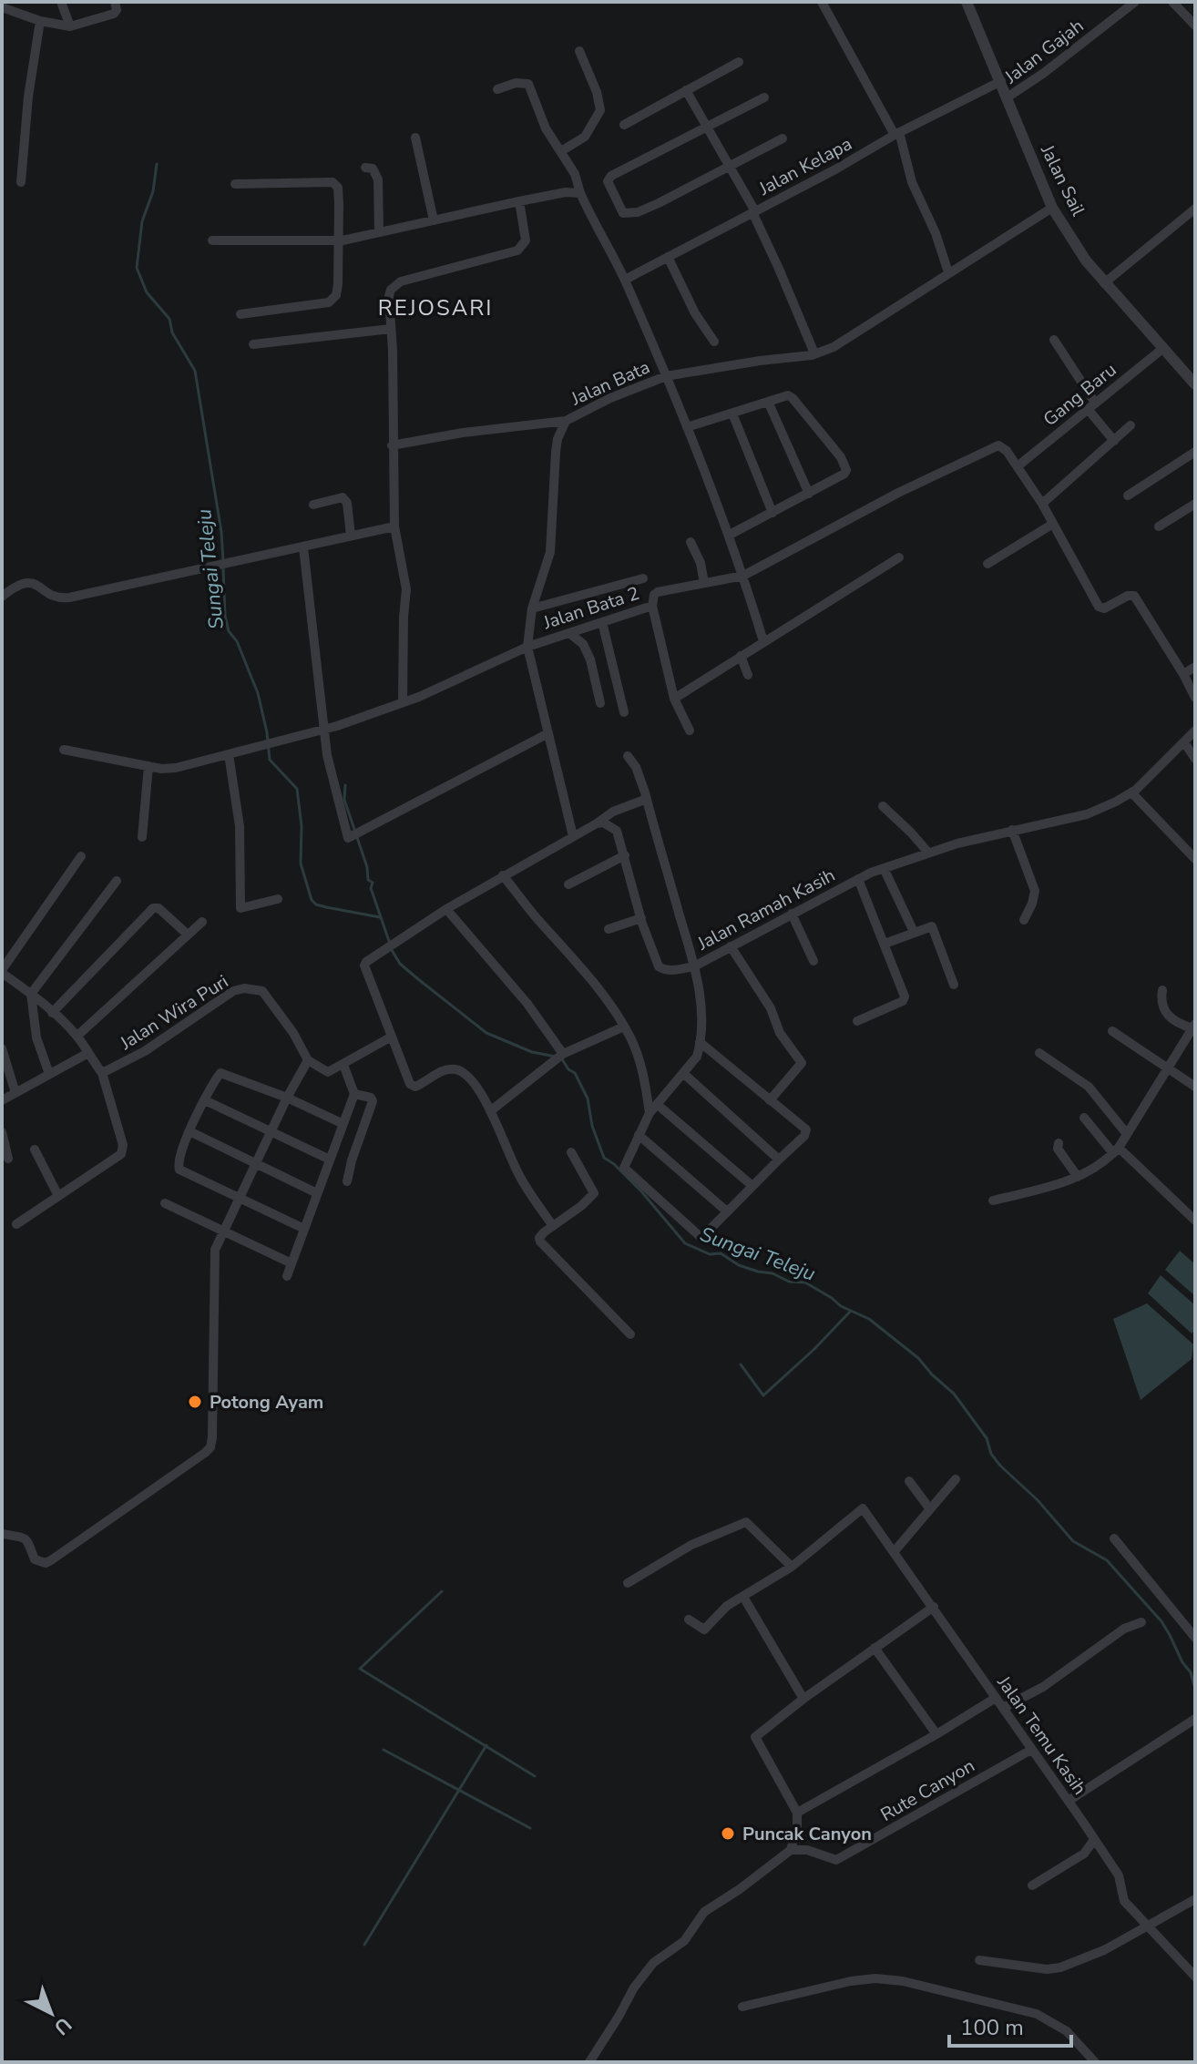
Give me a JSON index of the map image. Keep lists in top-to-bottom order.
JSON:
{
  "streets": {
    "street": [
      "Jalan Gajah",
      "Jalan Kelapa",
      "Jalan Sail",
      "Jalan Bata",
      "Gang Baru",
      "Jalan Bata 2",
      "Jalan Ramah Kasih",
      "Jalan Wira Puri",
      "Jalan Temu Kasih",
      "Rute Canyon"
    ]
  },
  "crossings": [
    ["Jalan Gajah", "Jalan Sail"],
    ["Jalan Kelapa", "Jalan Sail"],
    ["Jalan Sail", "Jalan Bata"],
    ["Jalan Sail", "Gang Baru"],
    ["Jalan Bata", "Jalan Bata 2"],
    ["Gang Baru", "Jalan Bata 2"],
    ["Jalan Temu Kasih", "Rute Canyon"]
  ],
  "districts": ["REJOSARI"],
  "water": ["Sungai Teleju"],
  "places": ["Potong Ayam", "Puncak Canyon"],
  "scale_bar": "100 m",
  "north": "bottom right"
}
